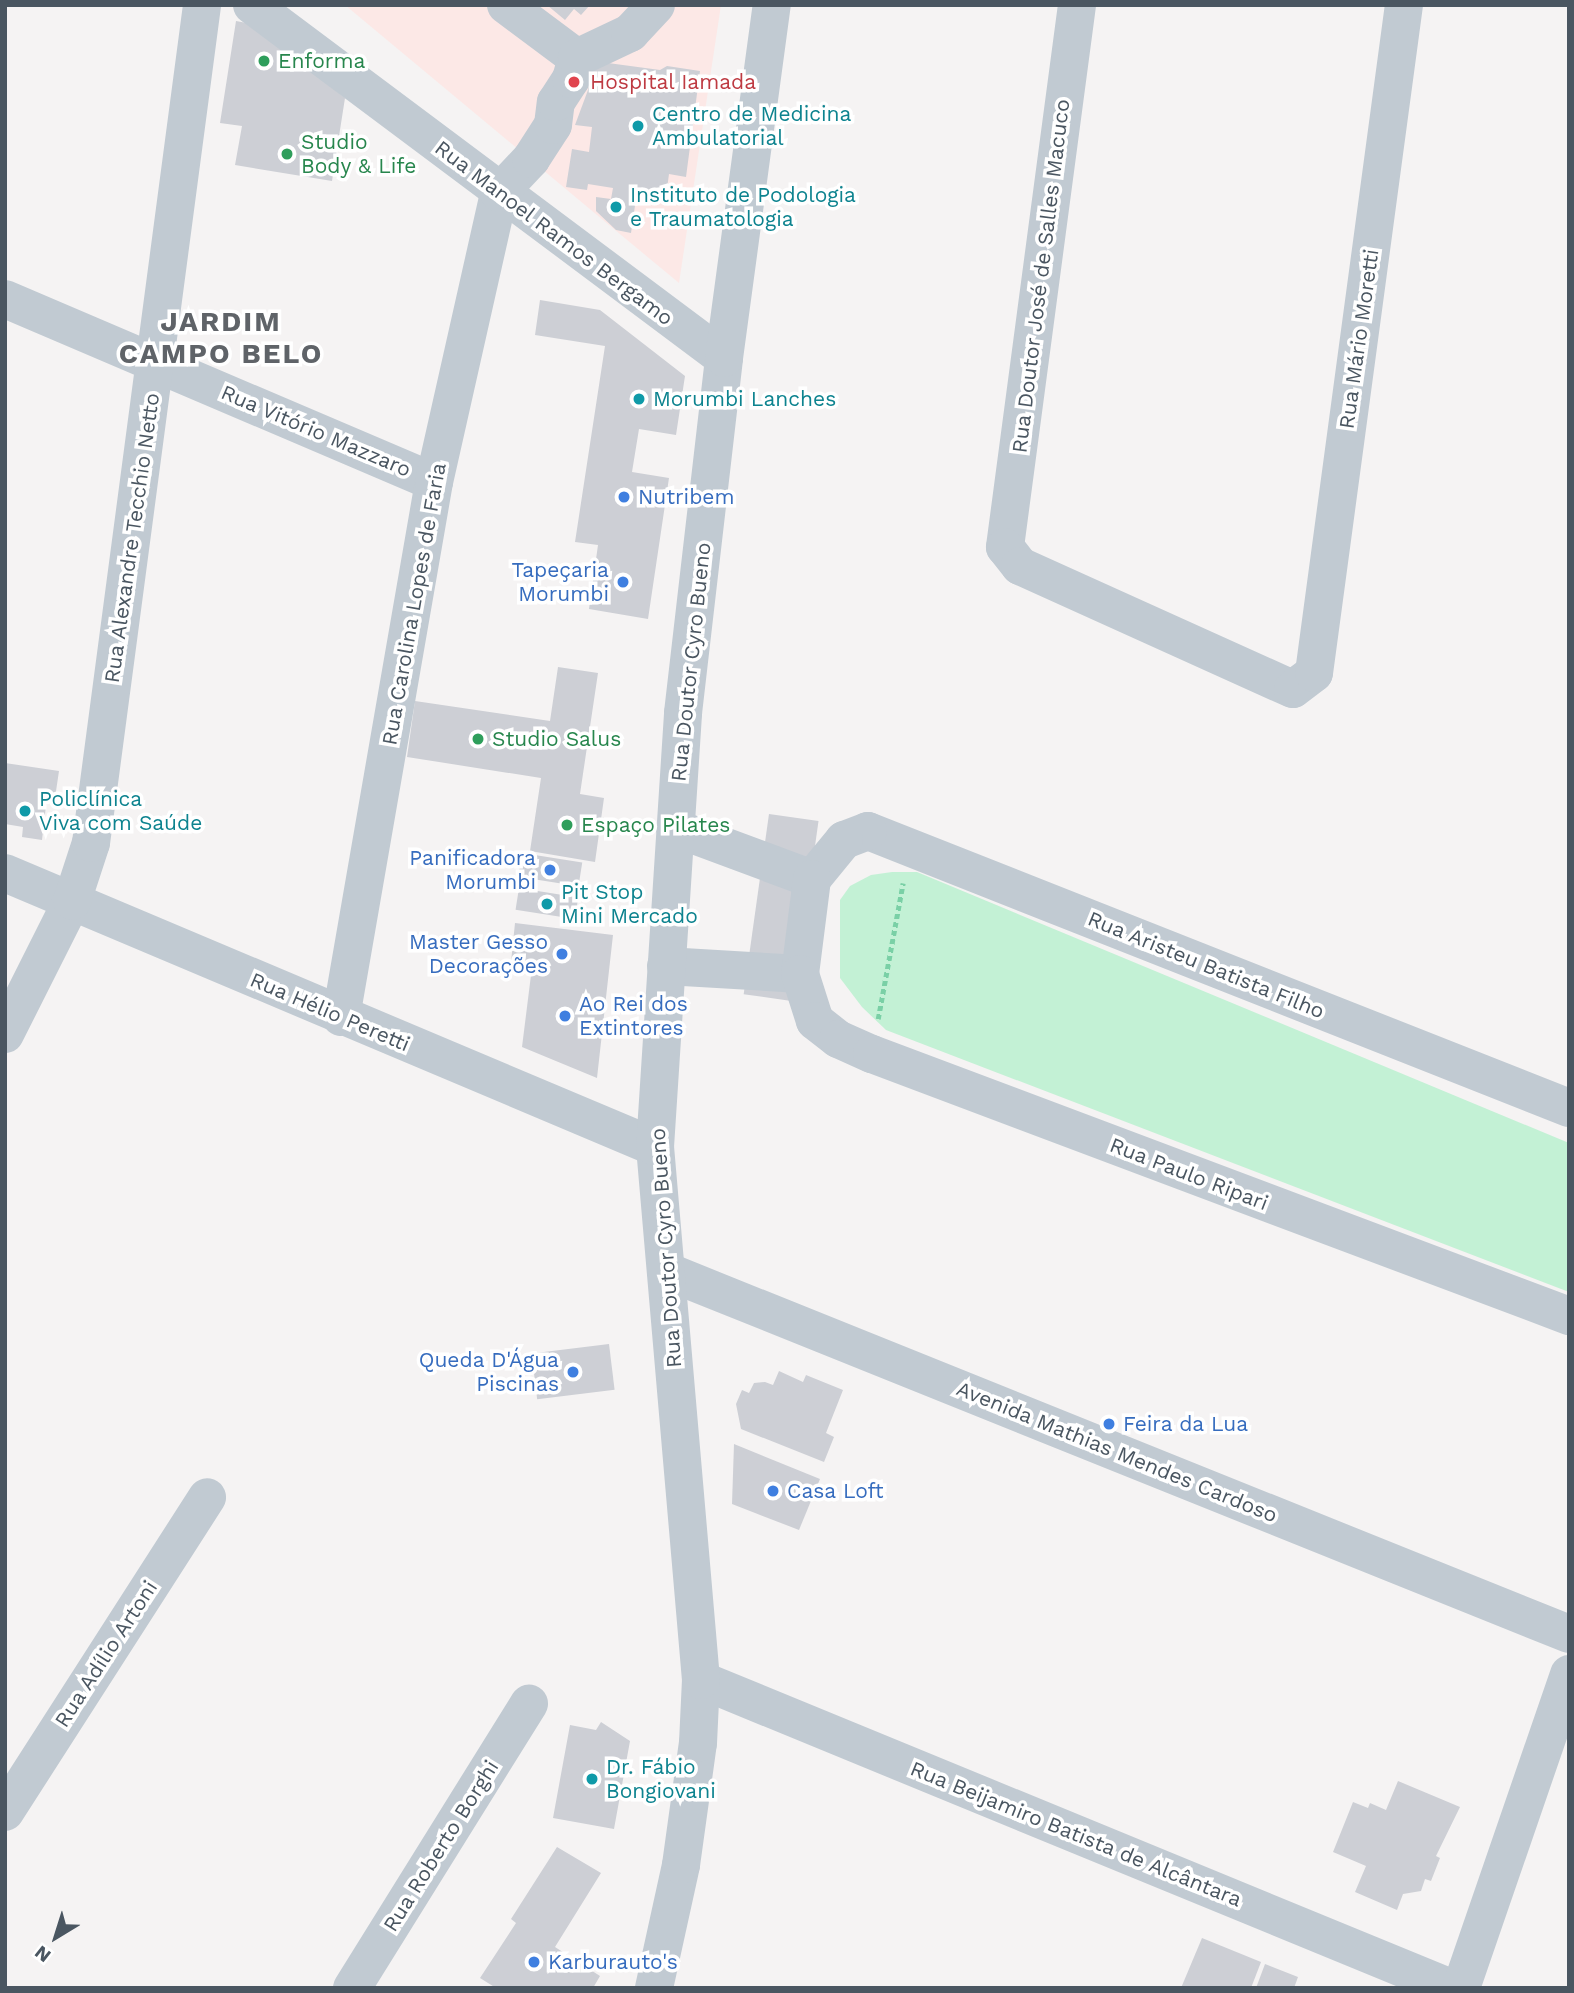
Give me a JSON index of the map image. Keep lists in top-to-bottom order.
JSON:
{
  "streets": {
    "street": [
      "Rua Manoel Ramos Bergamo",
      "Rua Doutor José de Salles Macuco",
      "Rua Mário Moretti",
      "Rua Vitório Mazzaro",
      "Rua Alexandre Tecchio Netto",
      "Rua Carolina Lopes de Faria",
      "Rua Doutor Cyro Bueno",
      "Rua Aristeu Batista Filho",
      "Rua Hélio Peretti",
      "Rua Paulo Ripari",
      "Avenida Mathias Mendes Cardoso",
      "Rua Adílio Artoni",
      "Rua Beijamiro Batista de Alcântara",
      "Rua Roberto Borghi"
    ]
  },
  "crossings": [
    ["Rua Manoel Ramos Bergamo", "Rua Carolina Lopes de Faria"],
    ["Rua Manoel Ramos Bergamo", "Rua Doutor Cyro Bueno"],
    ["Rua Doutor José de Salles Macuco", "Rua Mário Moretti"],
    ["Rua Vitório Mazzaro", "Rua Alexandre Tecchio Netto"],
    ["Rua Vitório Mazzaro", "Rua Carolina Lopes de Faria"],
    ["Rua Alexandre Tecchio Netto", "Rua Hélio Peretti"],
    ["Rua Carolina Lopes de Faria", "Rua Hélio Peretti"],
    ["Rua Doutor Cyro Bueno", "Rua Hélio Peretti"],
    ["Rua Doutor Cyro Bueno", "Avenida Mathias Mendes Cardoso"],
    ["Rua Doutor Cyro Bueno", "Rua Beijamiro Batista de Alcântara"]
  ],
  "districts": ["JARDIM CAMPO BELO"],
  "places": [
    "Enforma",
    "Hospital Iamada",
    "Centro de Medicina Ambulatorial",
    "Studio Body & Life",
    "Instituto de Podologia e Traumatologia",
    "Morumbi Lanches",
    "Nutribem",
    "Tapeçaria Morumbi",
    "Studio Salus",
    "Policlínica Viva com Saúde",
    "Espaço Pilates",
    "Panificadora Morumbi",
    "Pit Stop Mini Mercado",
    "Master Gesso Decorações",
    "Ao Rei dos Extintores",
    "Queda D'Água Piscinas",
    "Feira da Lua",
    "Casa Loft",
    "Dr. Fábio Bongiovani",
    "Karburauto's"
  ],
  "north": "bottom left"
}
